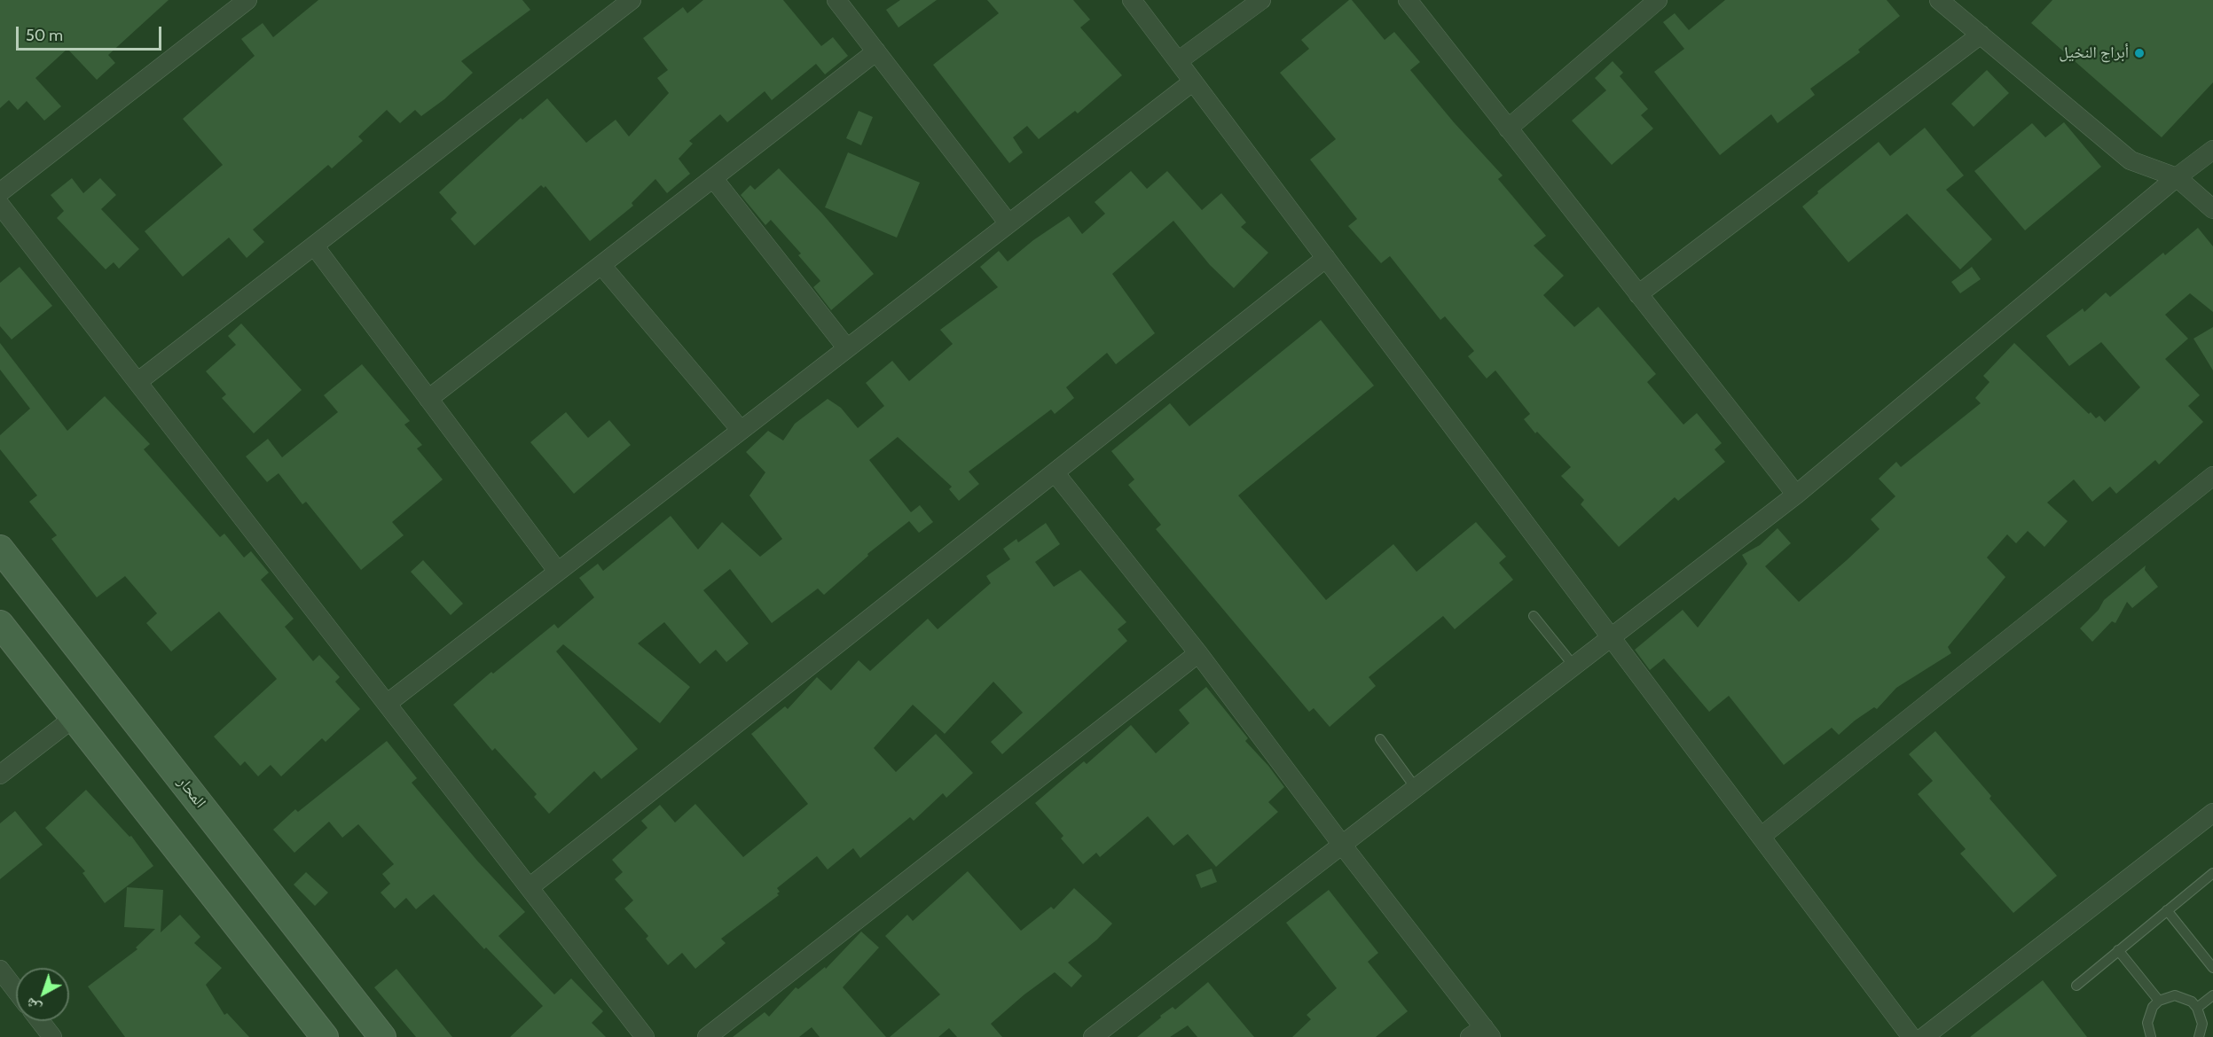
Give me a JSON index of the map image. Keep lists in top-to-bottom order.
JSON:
{
  "streets": {
    "street": ["المحار"]
  },
  "places": ["أبراج النخيل"],
  "scale_bar": "50 m",
  "north": "bottom left"
}
